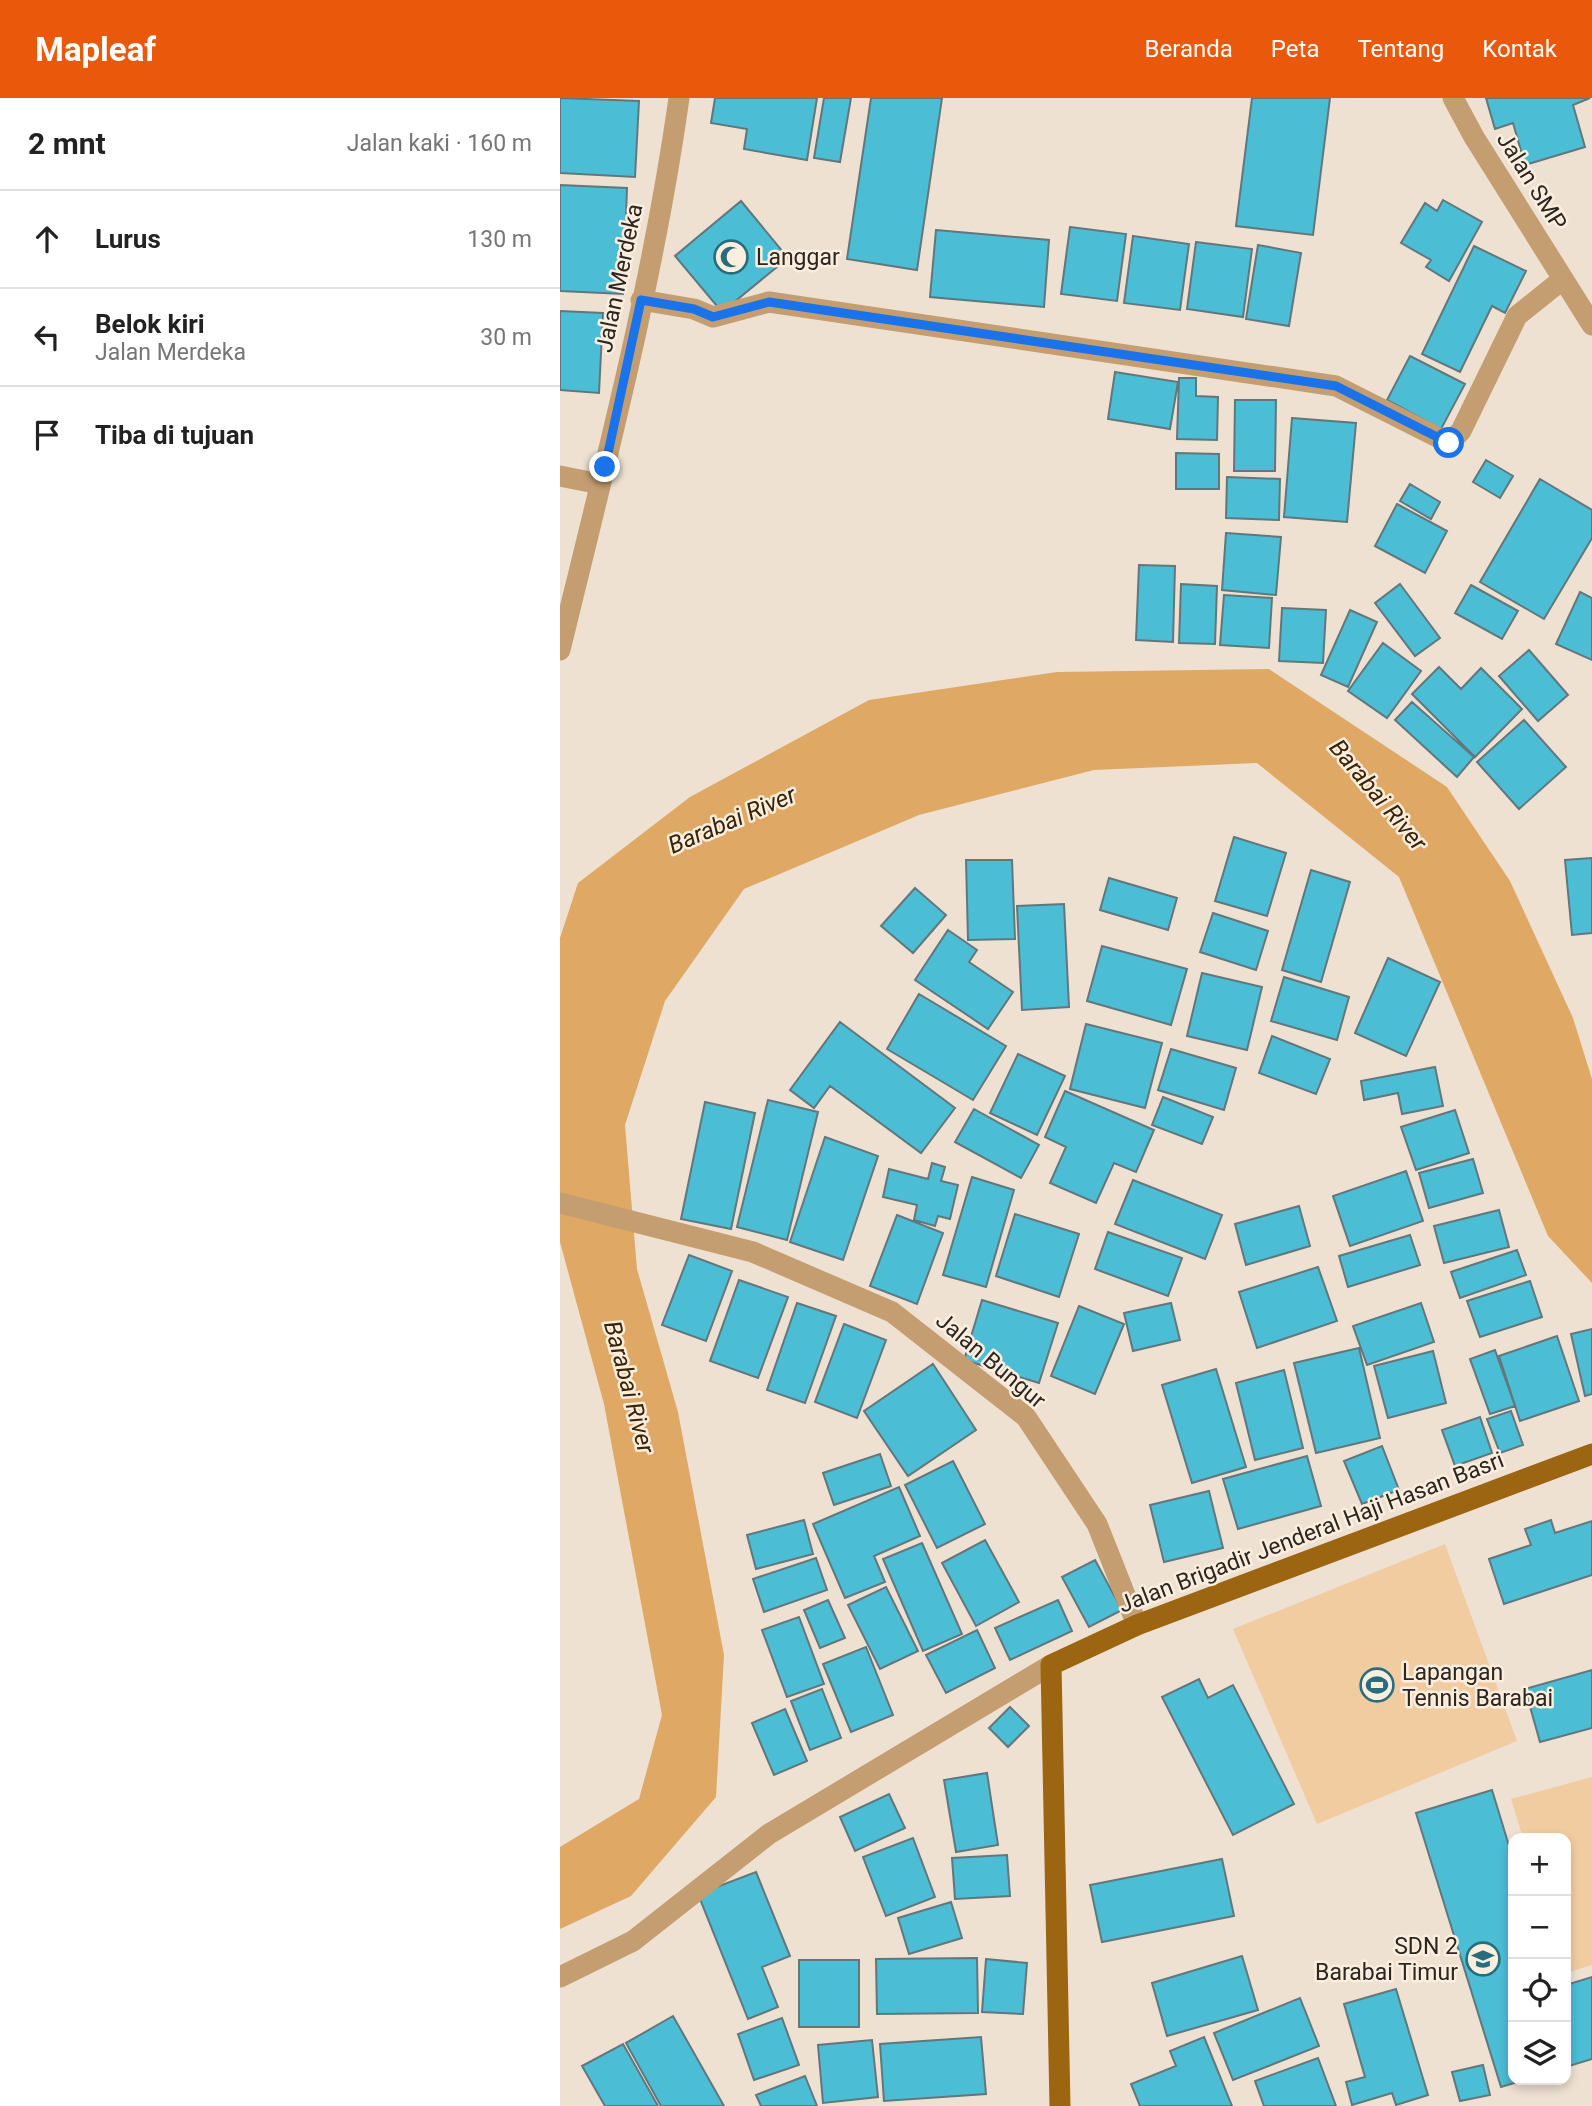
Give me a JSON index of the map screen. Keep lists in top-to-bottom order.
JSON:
{
  "streets": {
    "main road": ["Jalan Brigadir Jenderal Haji Hasan Basri"],
    "street": ["Jalan SMP", "Jalan Merdeka", "Jalan Bungur"]
  },
  "crossings": [
    ["Jalan Bungur", "Jalan Brigadir Jenderal Haji Hasan Basri"]
  ],
  "water": ["Barabai River"],
  "places": {
    "mosque": ["Langgar"],
    "sports": ["Lapangan Tennis Barabai"],
    "school or university": ["SDN 2 Barabai Timur"]
  },
  "page": {
    "header": "Mapleaf",
    "nav": [
      "Beranda",
      "Peta",
      "Tentang",
      "Kontak"
    ],
    "heading": ["2 mnt", "Jalan kaki · 160 m"],
    "list": [
      ["Lurus", "130 m"],
      ["Belok kiri", "Jalan Merdeka", "30 m"],
      "Tiba di tujuan"
    ],
    "map_buttons": ["+", "−"]
  }
}
